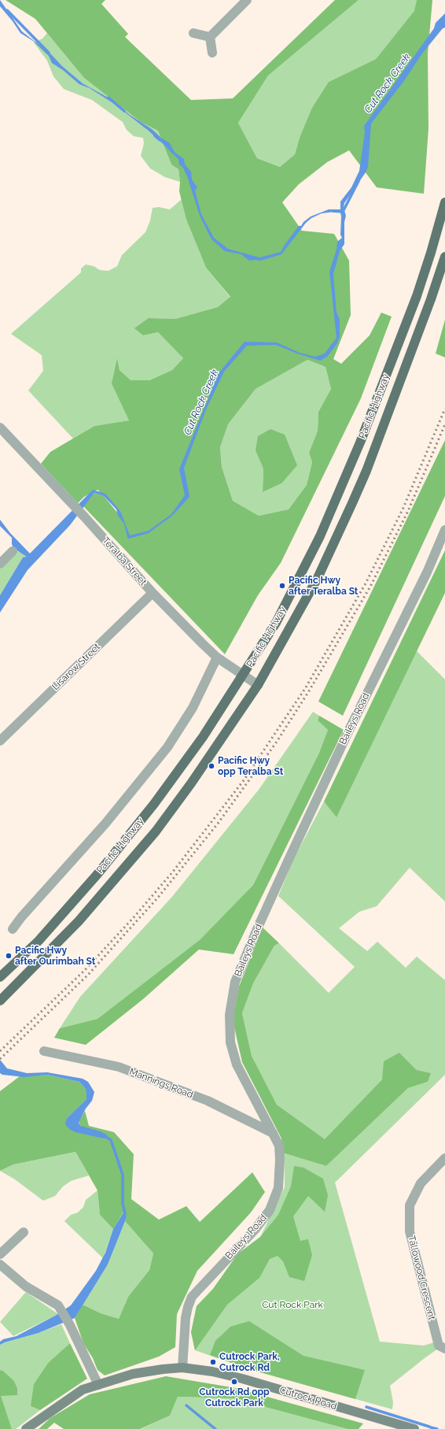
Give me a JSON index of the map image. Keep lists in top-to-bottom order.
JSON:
{
  "streets": {
    "main road": ["Pacific Highway"],
    "street": [
      "Teralba Street",
      "Lisarow Street",
      "Baileys Road",
      "Mannings Road",
      "Tallowood Crescent",
      "Cutrock Road"
    ]
  },
  "crossings": [
    ["Pacific Highway", "Teralba Street"],
    ["Teralba Street", "Lisarow Street"],
    ["Baileys Road", "Mannings Road"],
    ["Baileys Road", "Cutrock Road"]
  ],
  "water": ["Cut Rock Creek"],
  "parks": ["Cut Rock Park"],
  "places": [
    "Pacific Hwy after Teralba St",
    "Pacific Hwy opp Teralba St",
    "Pacific Hwy after Ourimbah St",
    "Cutrock Park, Cutrock Rd",
    "Cutrock Rd opp Cutrock Park"
  ]
}
